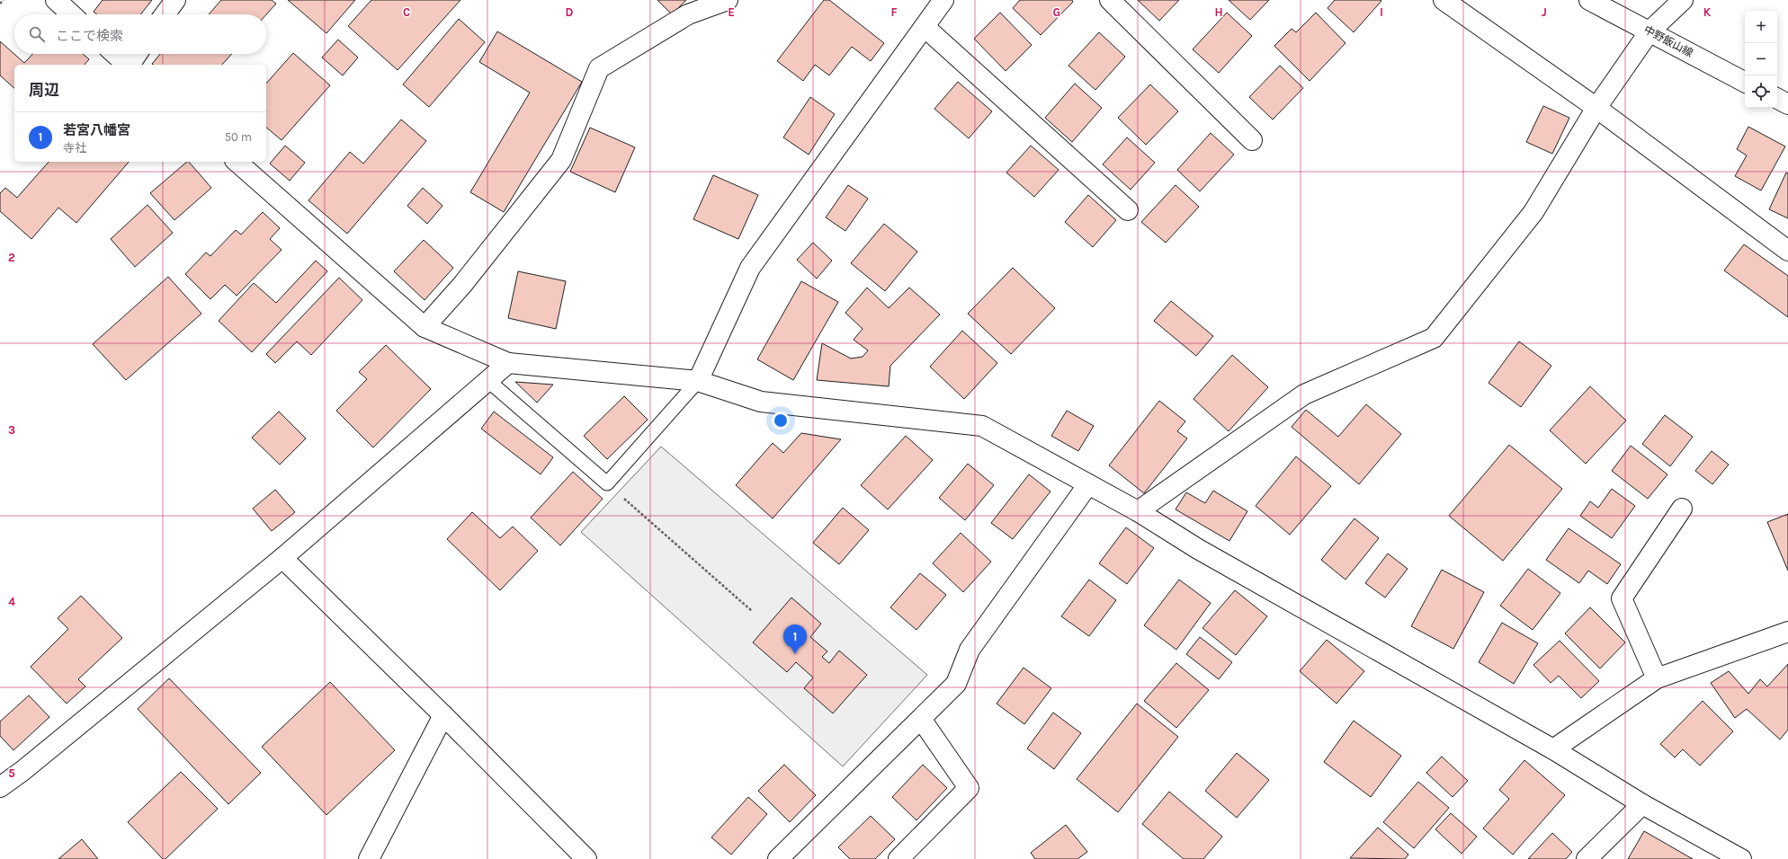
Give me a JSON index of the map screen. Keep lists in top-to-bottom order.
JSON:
{
  "streets": {
    "street": ["中野飯山線"]
  },
  "page": {
    "map_buttons": ["+", "−"],
    "search": "ここで検索",
    "heading": "周辺",
    "list": [
      {
        "mark": "1",
        "name": "若宮八幡宮",
        "note": "寺社",
        "value": "50 m"
      }
    ],
    "pins": "1"
  },
  "grid": {
    "columns": [
      "C",
      "D",
      "E",
      "F",
      "G",
      "H",
      "I",
      "J",
      "K"
    ],
    "rows": [
      "2",
      "3",
      "4",
      "5"
    ]
  }
}
